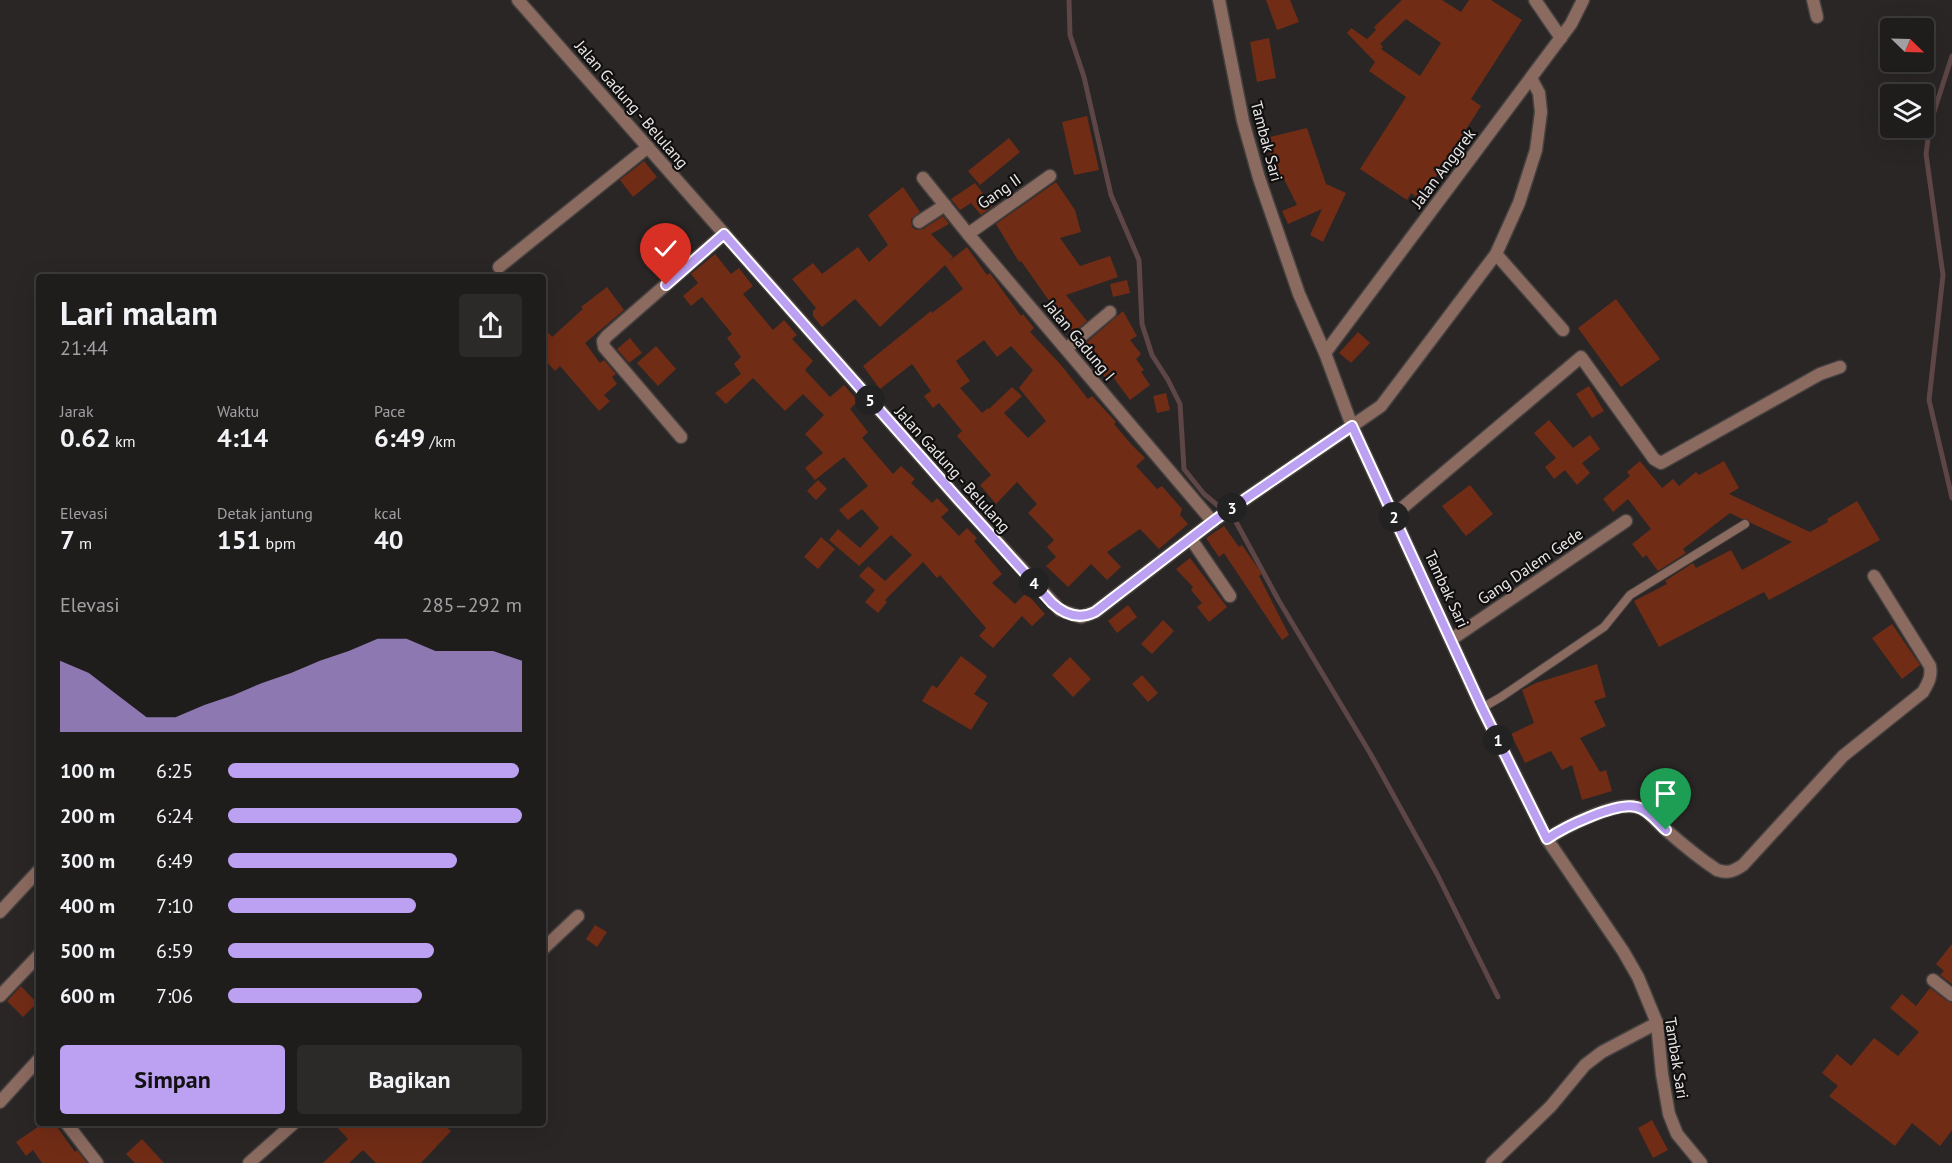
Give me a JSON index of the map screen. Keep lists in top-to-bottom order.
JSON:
{
  "streets": {
    "street": [
      "Jalan Gadung - Belulang",
      "Tambak Sari",
      "Jalan Anggrek",
      "Gang II",
      "Jalan Gadung I",
      "Gang Dalem Gede"
    ]
  },
  "crossings": [
    ["Jalan Gadung - Belulang", "Tambak Sari"],
    ["Jalan Gadung - Belulang", "Jalan Anggrek"],
    ["Jalan Gadung - Belulang", "Jalan Gadung I"],
    ["Tambak Sari", "Jalan Anggrek"],
    ["Tambak Sari", "Gang Dalem Gede"],
    ["Gang II", "Jalan Gadung I"]
  ],
  "north": "bottom right",
  "page": {
    "heading": ["Lari malam", "21:44"],
    "stats": [
      ["Jarak", "0.62 km"],
      ["Waktu", "4:14"],
      ["Pace", "6:49 /km"],
      ["Elevasi", "7 m"],
      ["Detak jantung", "151 bpm"],
      ["kcal", "40"]
    ],
    "pins": [
      "5",
      "3",
      "2",
      "4",
      "1"
    ],
    "chart": ["Elevasi", "285–292 m"],
    "list": [
      {
        "name": "100 m",
        "note": "6:25"
      },
      {
        "name": "200 m",
        "note": "6:24"
      },
      {
        "name": "300 m",
        "note": "6:49"
      },
      {
        "name": "400 m",
        "note": "7:10"
      },
      {
        "name": "500 m",
        "note": "6:59"
      },
      {
        "name": "600 m",
        "note": "7:06"
      }
    ],
    "buttons": ["Simpan", "Bagikan"]
  }
}
